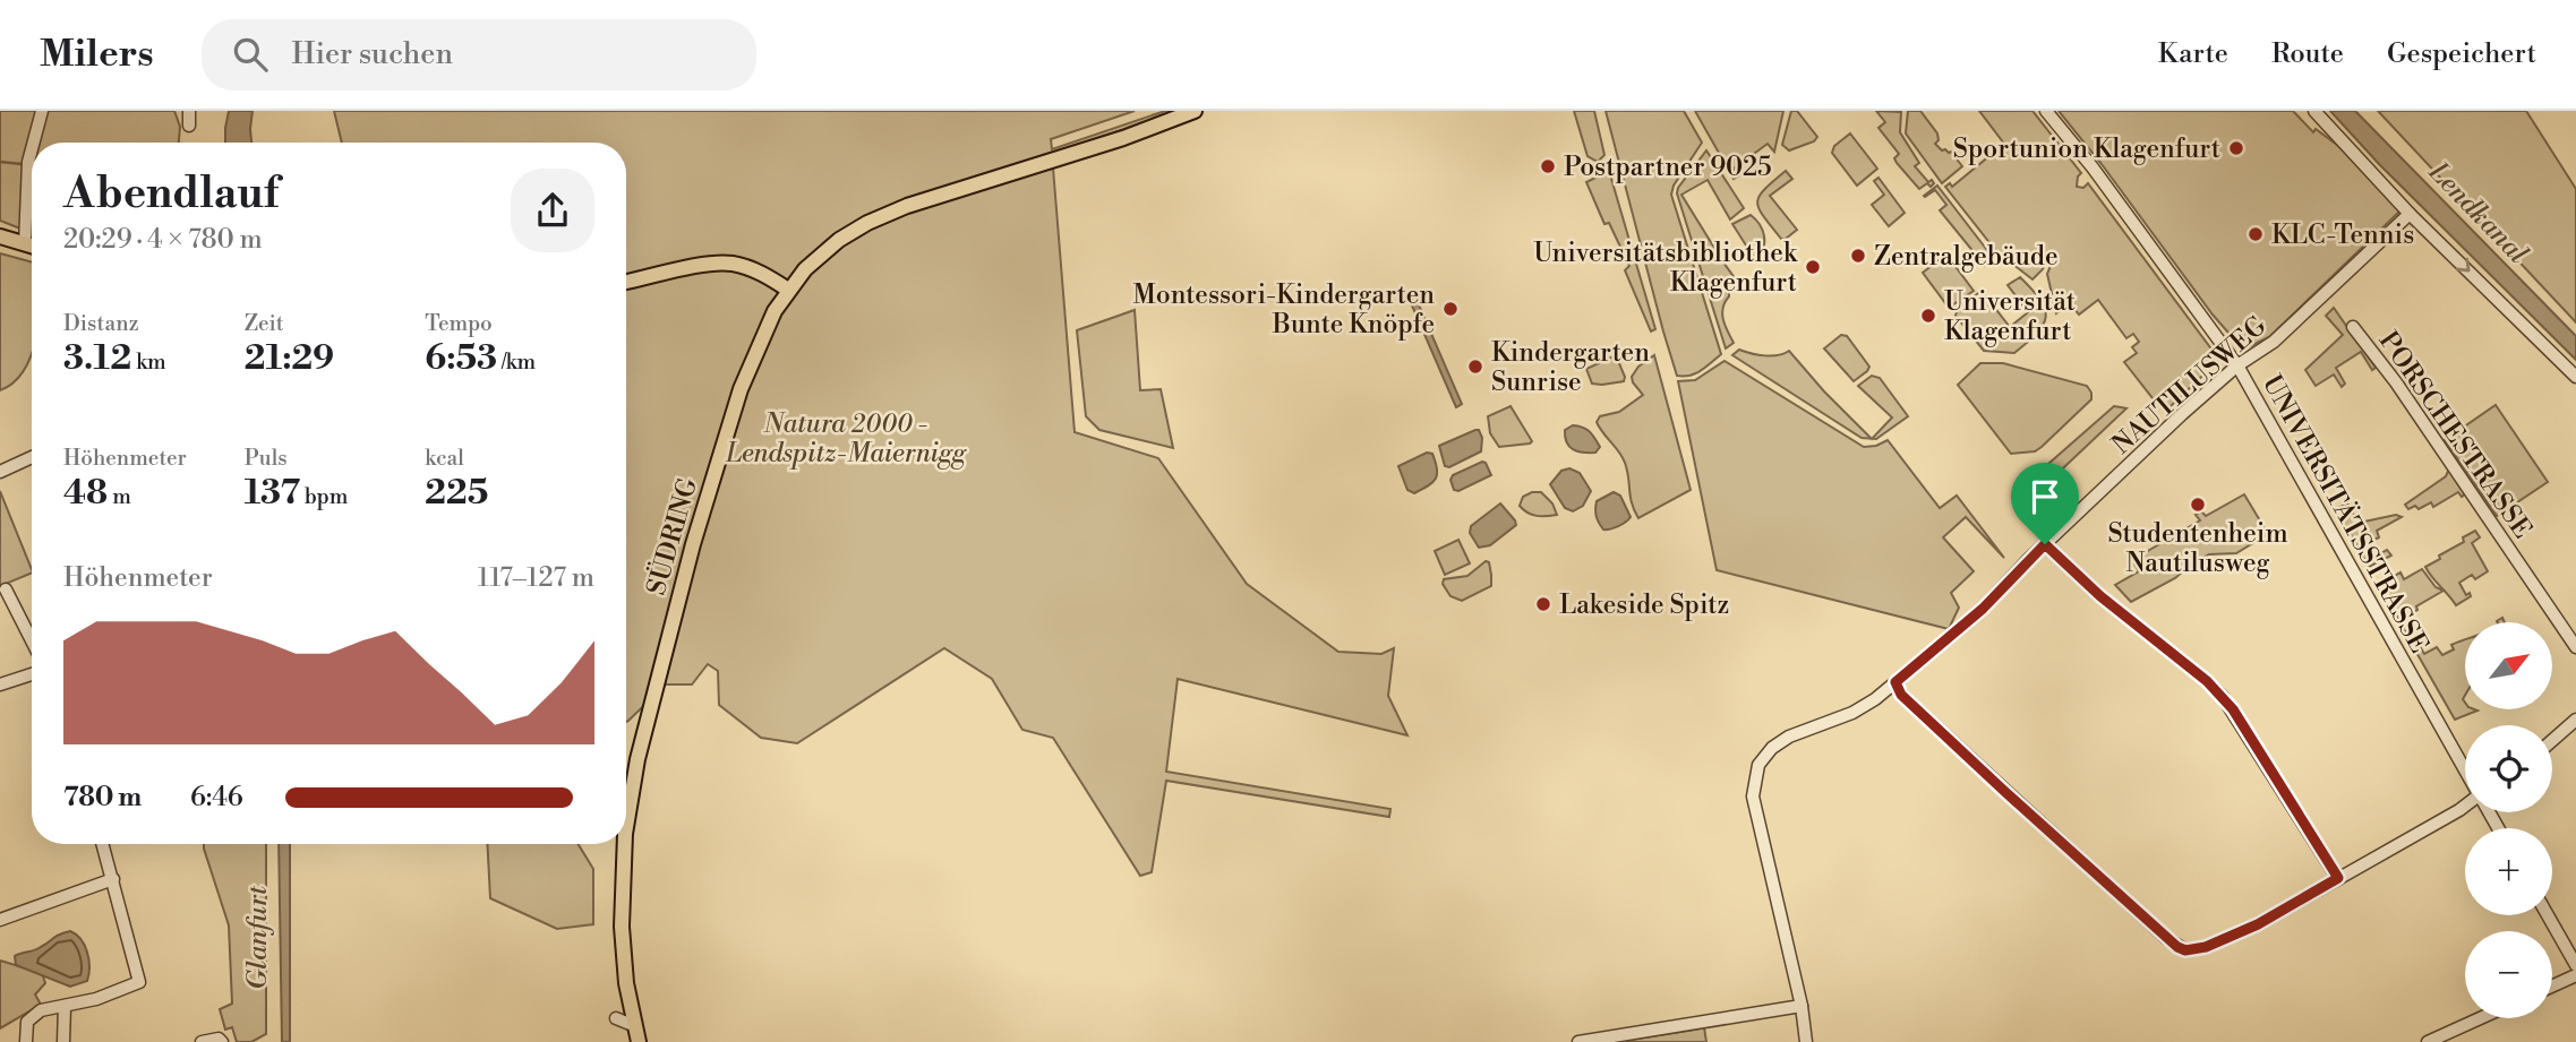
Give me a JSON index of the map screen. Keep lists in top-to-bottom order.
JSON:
{
  "streets": {
    "main road": ["SÜDRING"],
    "street": ["NAUTILUSWEG", "PORSCHESTRASSE", "UNIVERSITÄTSSTRASSE"]
  },
  "crossings": [
    ["NAUTILUSWEG", "UNIVERSITÄTSSTRASSE"]
  ],
  "water": ["Lendkanal", "Glanfurt"],
  "parks": ["Natura 2000 - Lendspitz-Maiernigg"],
  "places": [
    "Sportunion Klagenfurt",
    "Postpartner 9025",
    "KLC-Tennis",
    "Zentralgebäude",
    "Universitätsbibliothek Klagenfurt",
    "Montessori-Kindergarten Bunte Knöpfe",
    "Universität Klagenfurt",
    "Kindergarten Sunrise",
    "Studentenheim Nautilusweg",
    "Lakeside Spitz"
  ],
  "north": "top right",
  "page": {
    "header": "Milers",
    "search": "Hier suchen",
    "nav": ["Karte", "Route", "Gespeichert"],
    "heading": ["Abendlauf", "20:29 · 4 × 780 m"],
    "stats": [
      ["Distanz", "3.12 km"],
      ["Zeit", "21:29"],
      ["Tempo", "6:53 /km"],
      ["Höhenmeter", "48 m"],
      ["Puls", "137 bpm"],
      ["kcal", "225"]
    ],
    "chart": ["Höhenmeter", "117–127 m"],
    "map_buttons": ["+", "−"],
    "list": [
      {
        "name": "780 m",
        "note": "6:46"
      }
    ]
  }
}
